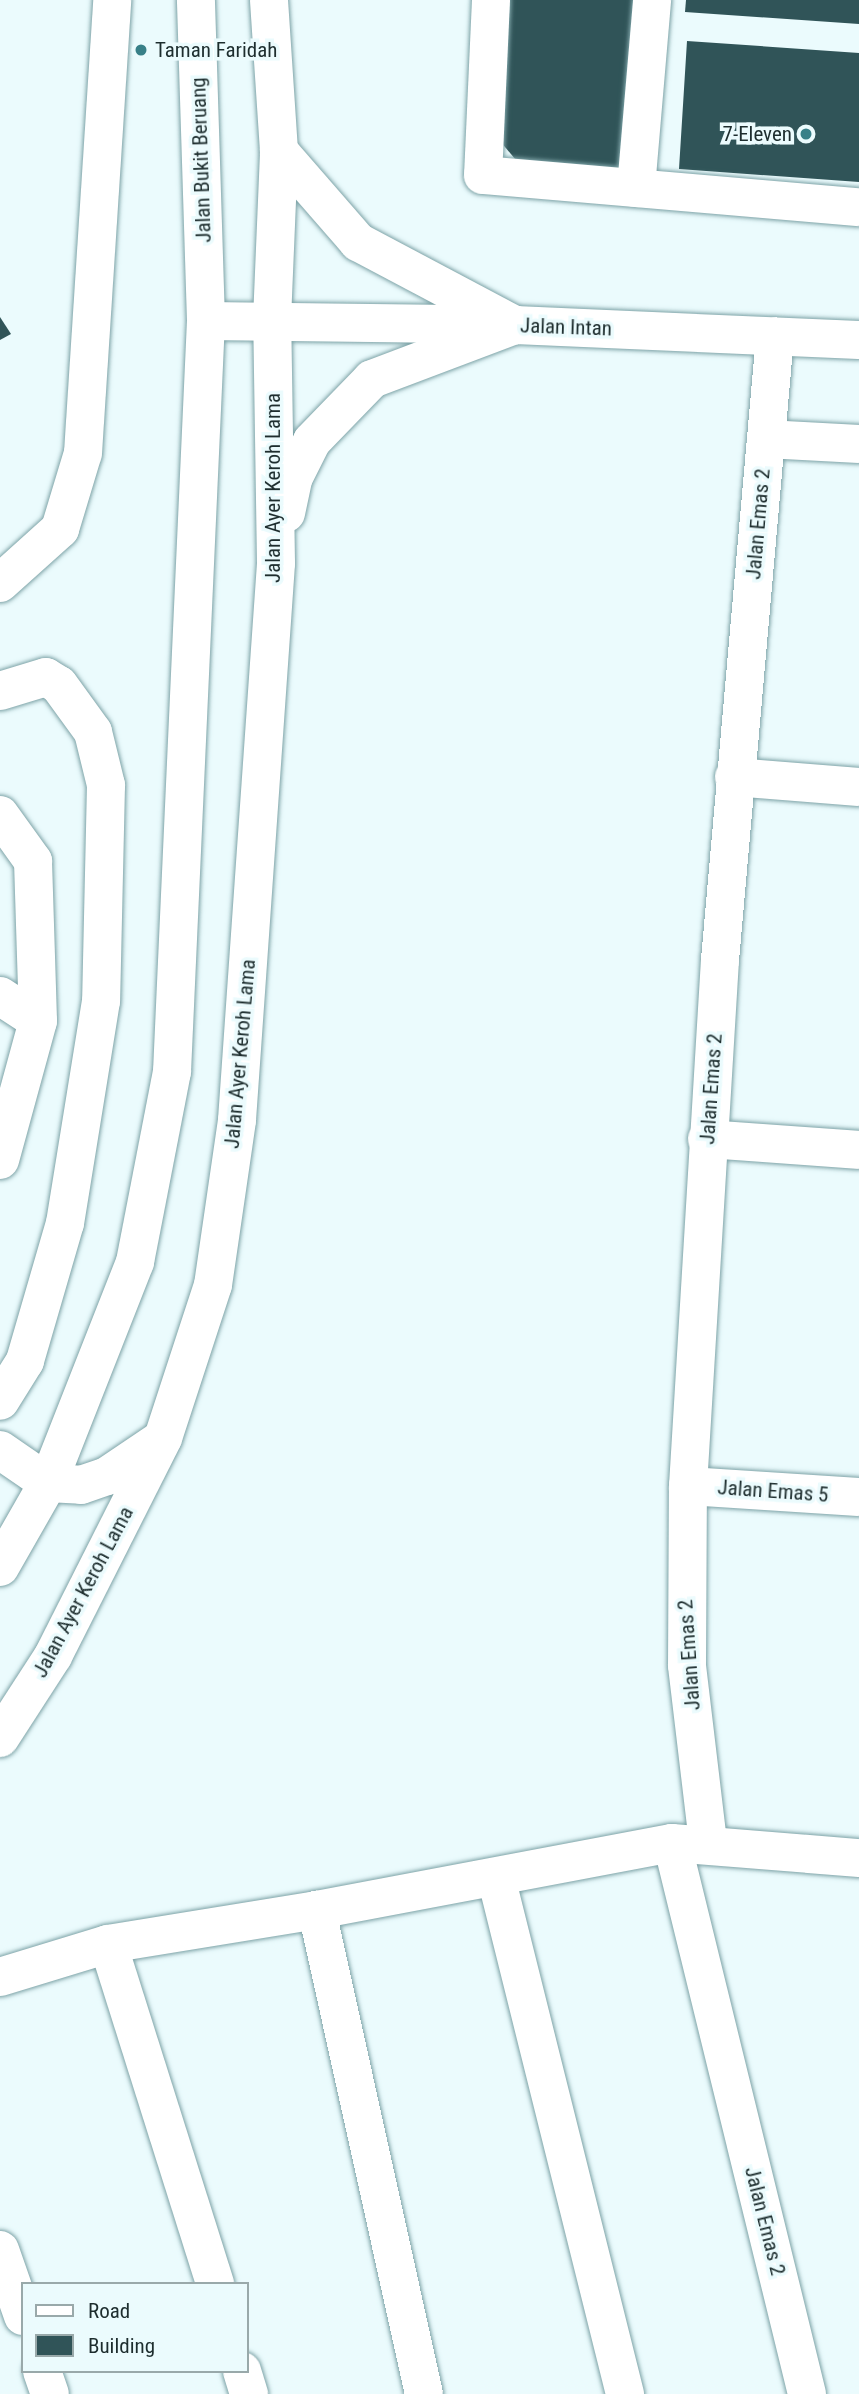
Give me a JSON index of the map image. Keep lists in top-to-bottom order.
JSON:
{
  "streets": {
    "street": [
      "Jalan Bukit Beruang",
      "Jalan Intan",
      "Jalan Ayer Keroh Lama",
      "Jalan Emas 2",
      "Jalan Emas 5"
    ]
  },
  "crossings": [
    ["Jalan Bukit Beruang", "Jalan Intan"],
    ["Jalan Intan", "Jalan Ayer Keroh Lama"],
    ["Jalan Intan", "Jalan Emas 2"],
    ["Jalan Emas 2", "Jalan Emas 5"]
  ],
  "places": ["Taman Faridah", "7-Eleven"],
  "legend": ["Road", "Building"]
}
